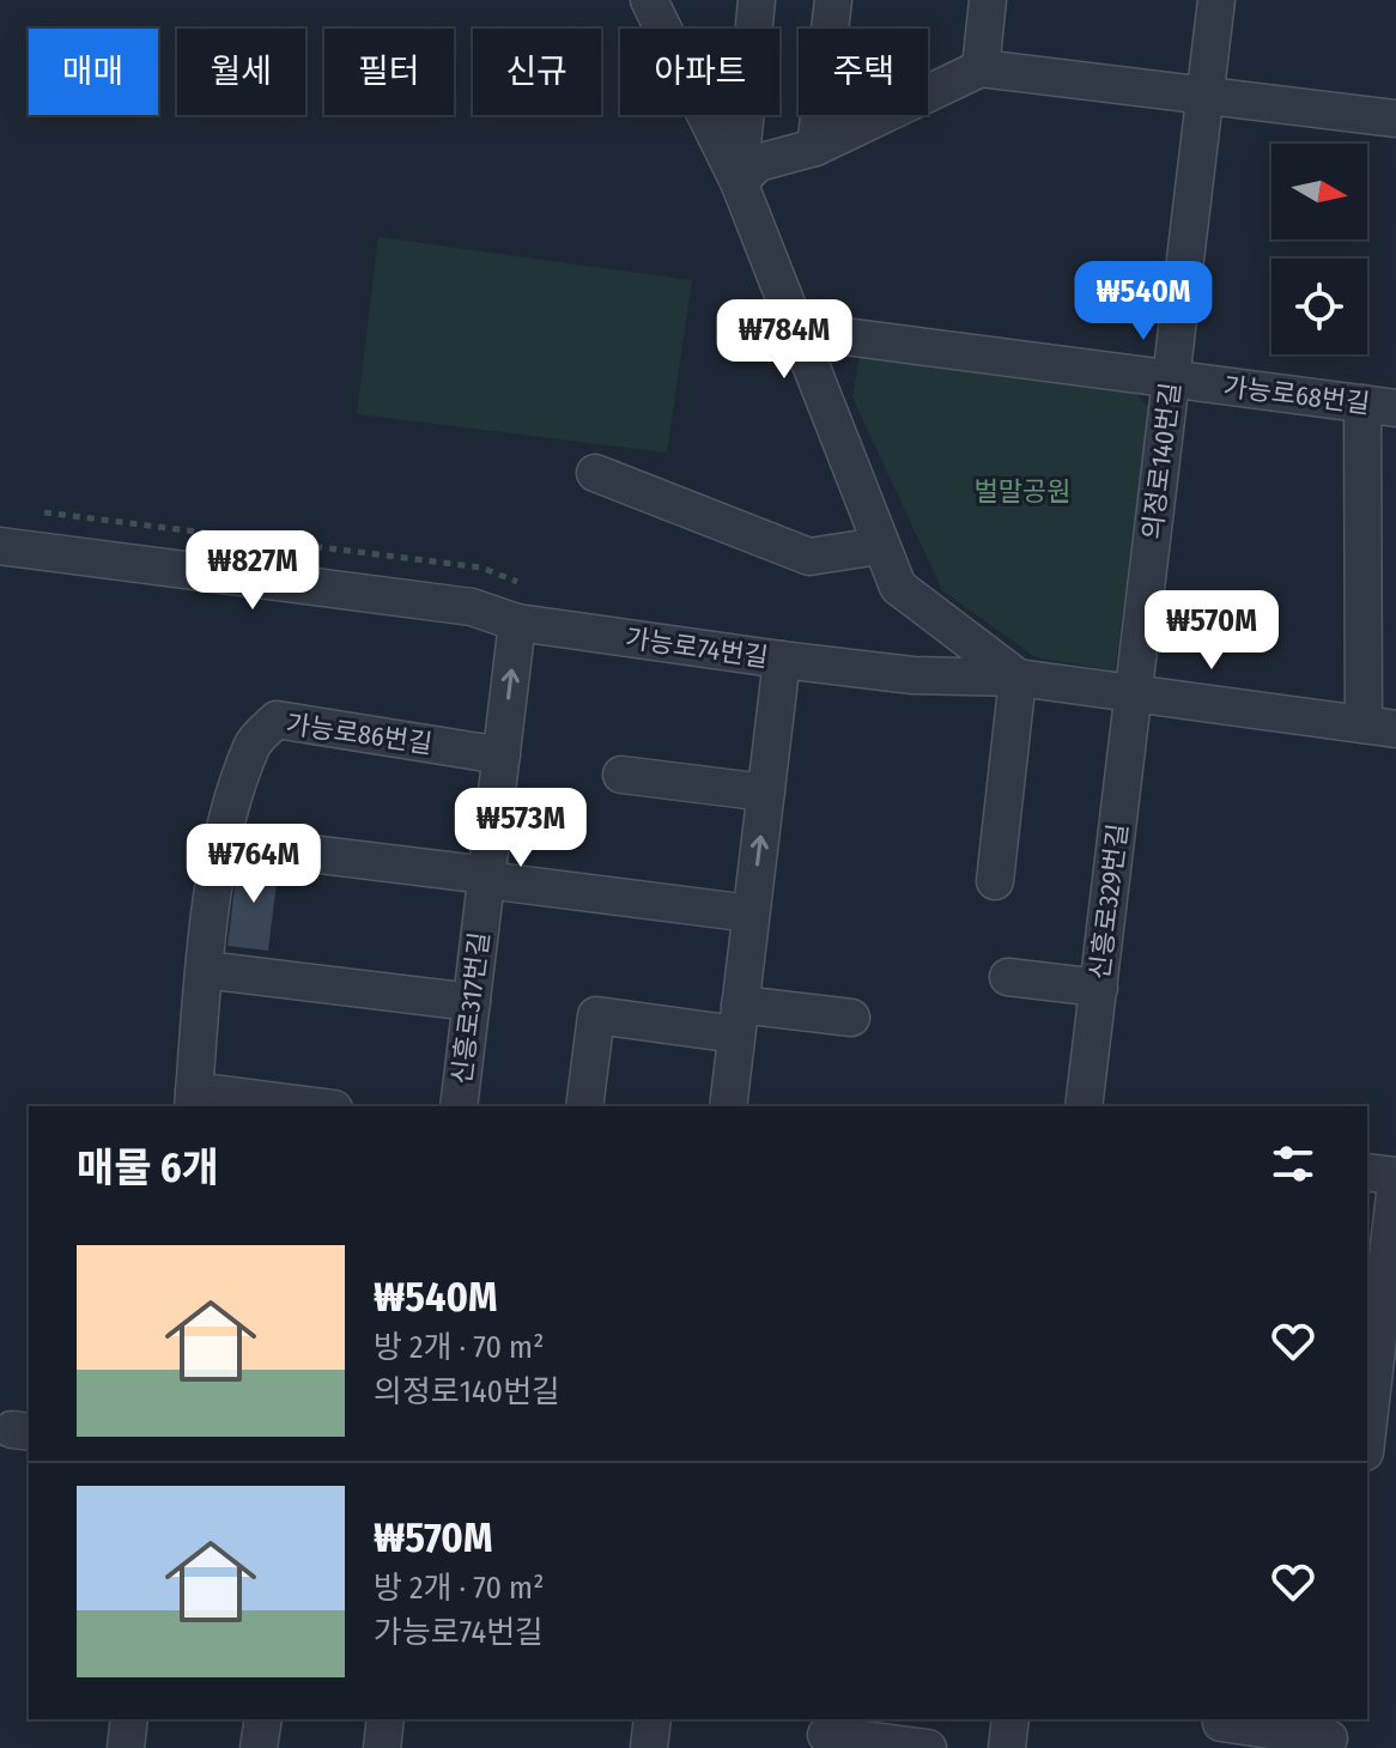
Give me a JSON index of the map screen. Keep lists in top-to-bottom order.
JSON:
{
  "streets": {
    "street": [
      "가능로68번길",
      "의정로140번길",
      "가능로74번길",
      "가능로86번길",
      "신흥로329번길",
      "신흥로317번길"
    ]
  },
  "crossings": [
    ["가능로68번길", "의정로140번길"],
    ["의정로140번길", "가능로74번길"],
    ["의정로140번길", "신흥로329번길"],
    ["가능로74번길", "신흥로329번길"],
    ["가능로74번길", "신흥로317번길"],
    ["가능로86번길", "신흥로317번길"]
  ],
  "parks": ["벌말공원"],
  "north": "right",
  "page": {
    "chip": [
      "매매",
      "월세",
      "필터",
      "신규",
      "아파트",
      "주택"
    ],
    "price": [
      "₩540M",
      "₩784M",
      "₩827M",
      "₩570M",
      "₩573M",
      "₩764M"
    ],
    "heading": "매물 6개",
    "list": [
      {
        "name": "₩540M",
        "note": "방 2개 · 70 m² · 의정로140번길"
      },
      {
        "name": "₩570M",
        "note": "방 2개 · 70 m² · 가능로74번길"
      }
    ]
  }
}
